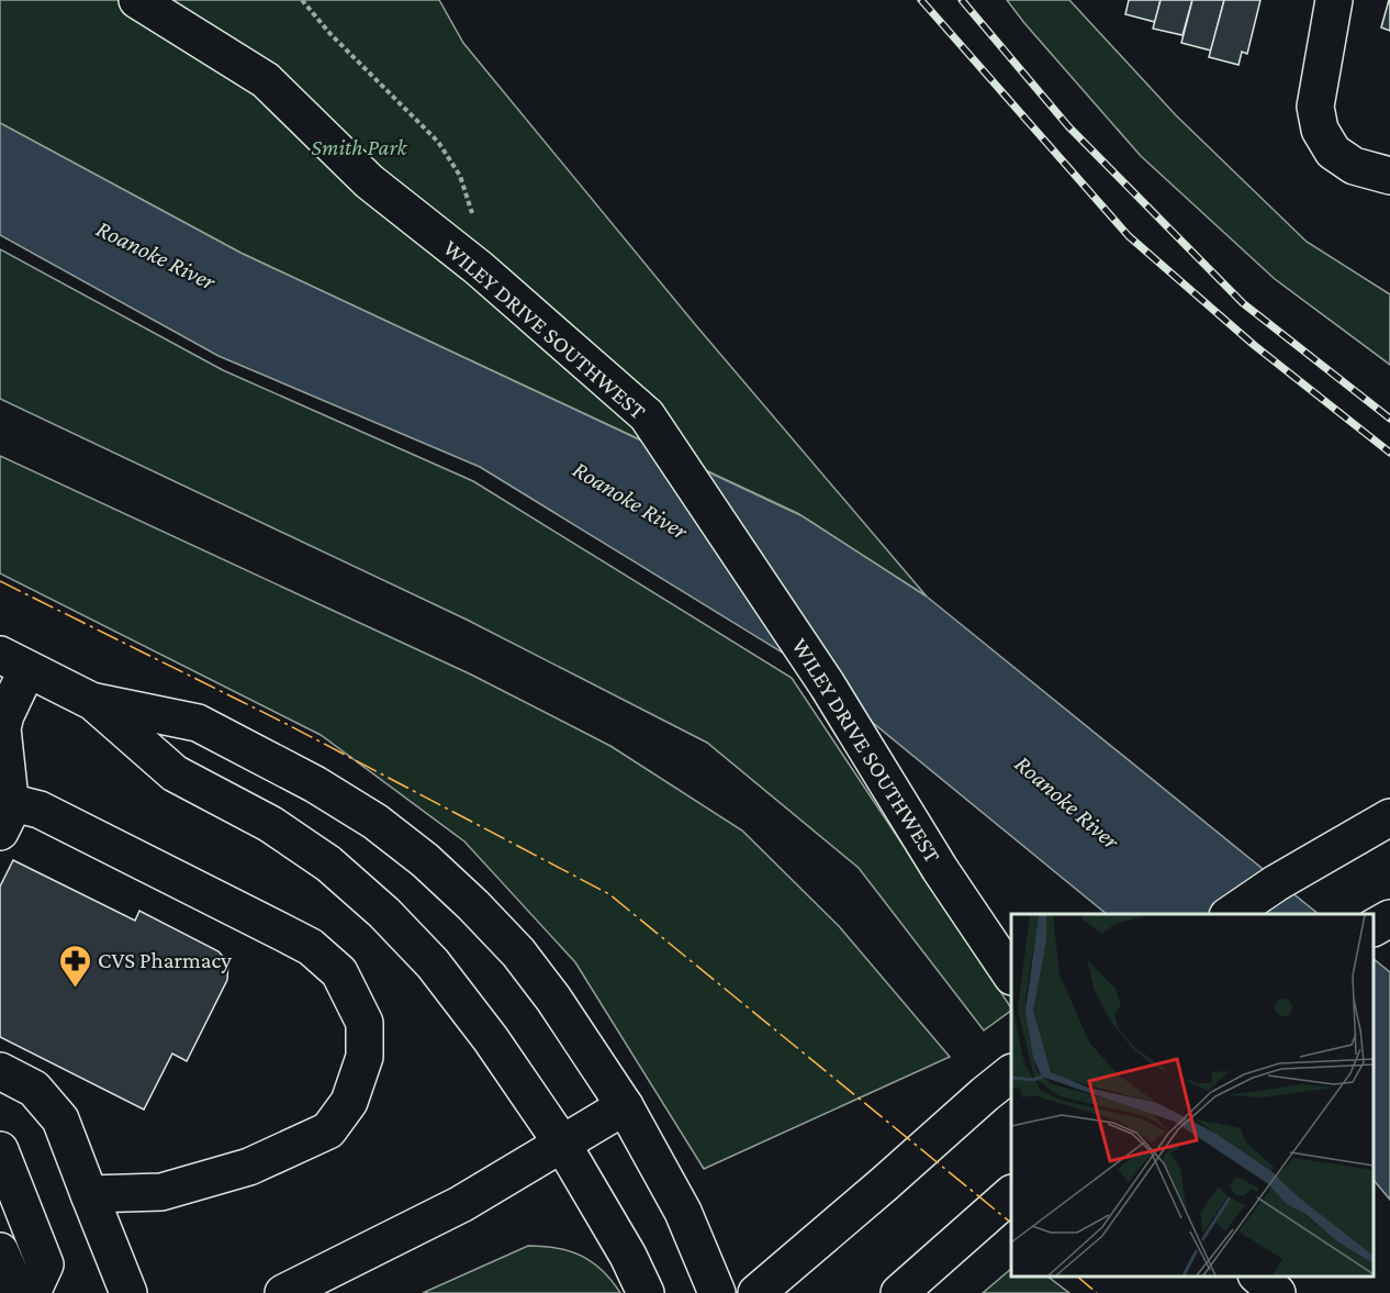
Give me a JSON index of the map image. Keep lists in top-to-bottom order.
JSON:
{
  "streets": {
    "main road": ["WILEY DRIVE SOUTHWEST"]
  },
  "water": ["Roanoke River"],
  "parks": ["Smith Park"],
  "places": {
    "pharmacy": ["CVS Pharmacy"]
  }
}
